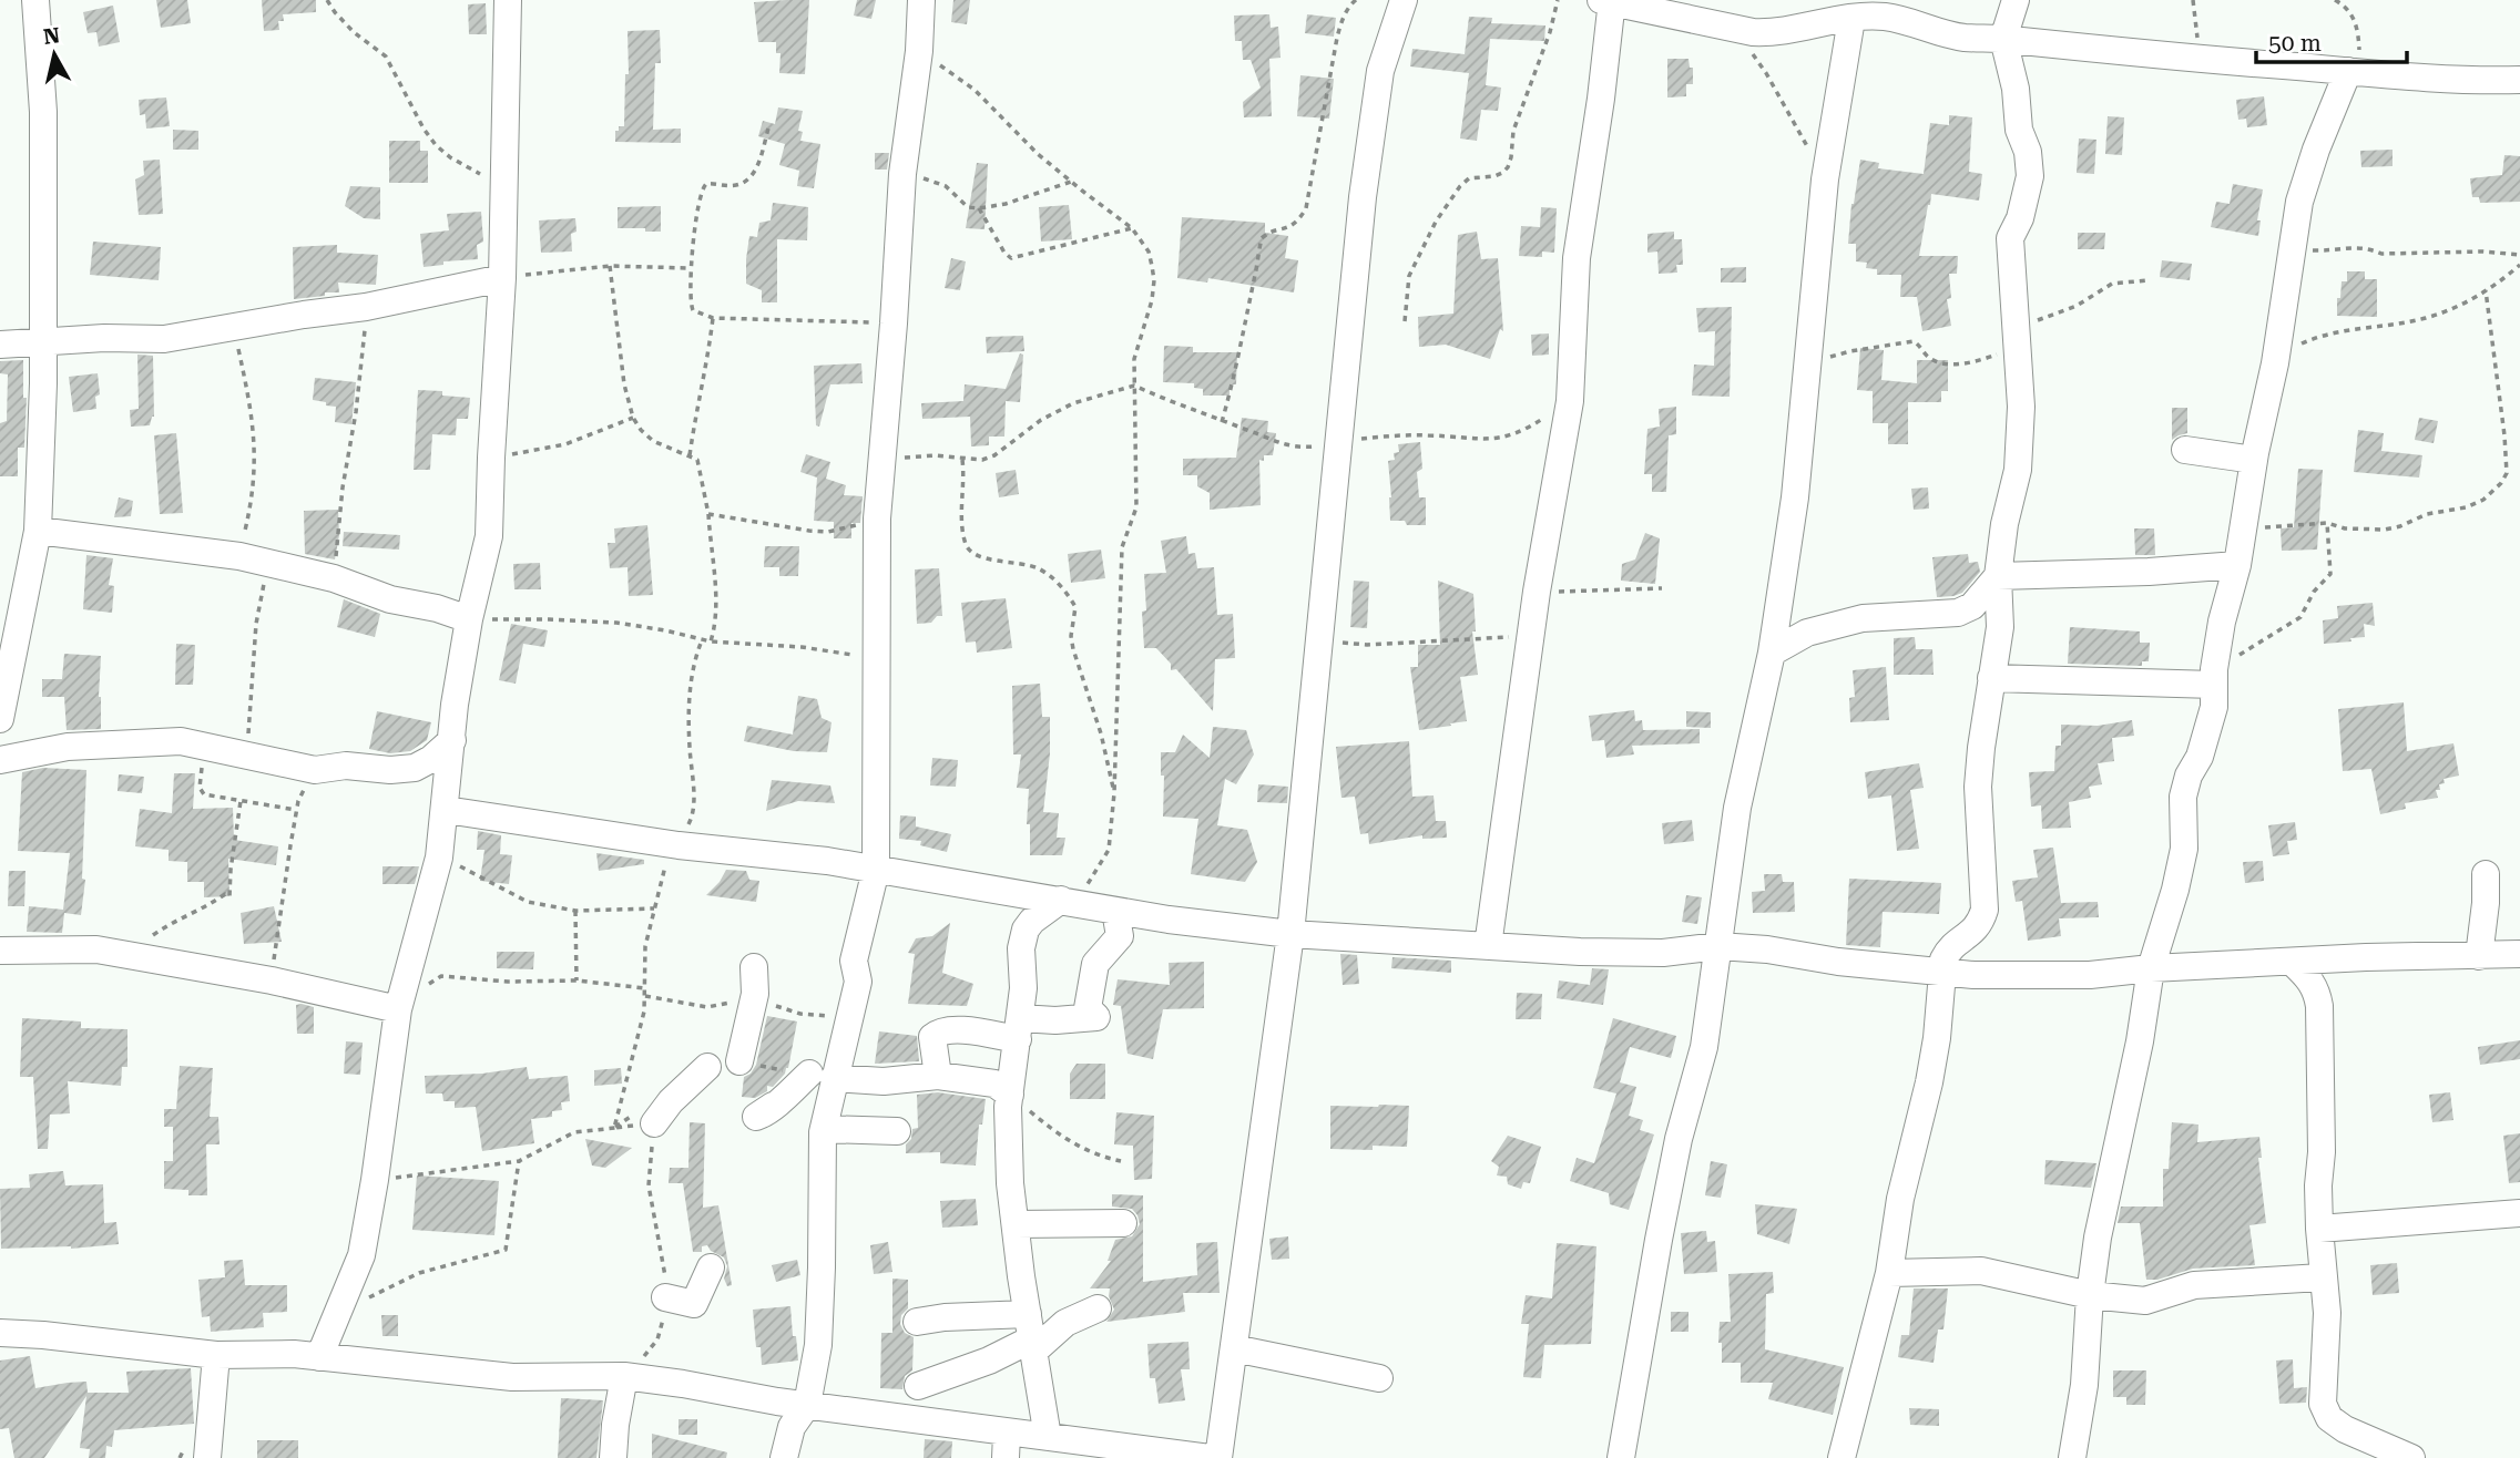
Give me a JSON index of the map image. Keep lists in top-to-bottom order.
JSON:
{
  "scale_bar": "50 m",
  "north": "top"
}
